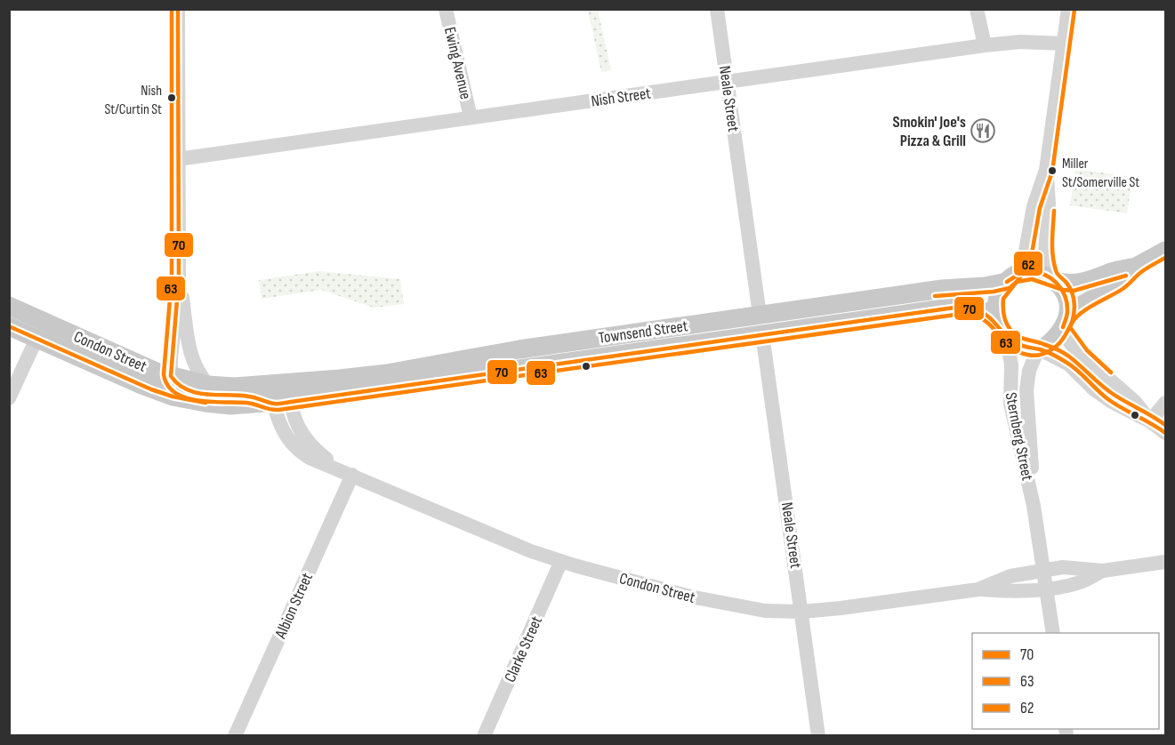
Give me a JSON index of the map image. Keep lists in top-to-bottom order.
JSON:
{
  "streets": {
    "main road": ["Townsend Street", "Condon Street"],
    "street": [
      "Ewing Avenue",
      "Nish Street",
      "Neale Street",
      "Sternberg Street",
      "Albion Street",
      "Clarke Street"
    ]
  },
  "crossings": [
    ["Ewing Avenue", "Nish Street"],
    ["Nish Street", "Neale Street"],
    ["Neale Street", "Townsend Street"],
    ["Neale Street", "Condon Street"],
    ["Townsend Street", "Condon Street"],
    ["Townsend Street", "Sternberg Street"],
    ["Condon Street", "Sternberg Street"],
    ["Condon Street", "Albion Street"],
    ["Condon Street", "Clarke Street"]
  ],
  "places": {
    "other": ["Nish St/Curtin St", "Miller St/Somerville St"],
    "restaurant": ["Smokin' Joe's Pizza & Grill"]
  },
  "lines": ["transit line 70", "transit line 63", "transit line 62"],
  "legend": ["70", "63", "62"]
}
